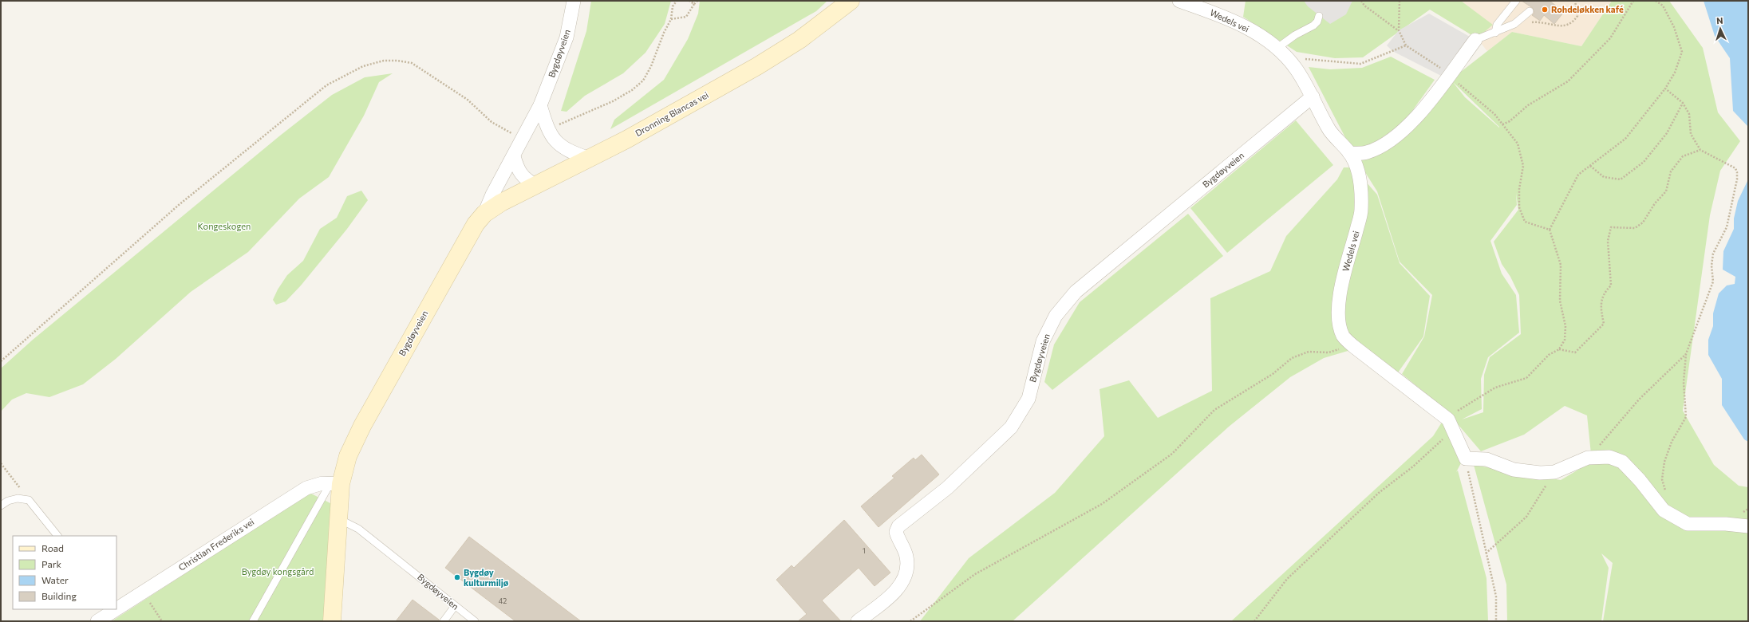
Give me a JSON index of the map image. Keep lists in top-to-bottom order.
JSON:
{
  "streets": {
    "street": [
      "Wedels vei",
      "Bygdøyveien",
      "Dronning Blancas vei",
      "Christian Frederiks vei"
    ]
  },
  "crossings": [
    ["Wedels vei", "Bygdøyveien"],
    ["Bygdøyveien", "Dronning Blancas vei"],
    ["Bygdøyveien", "Christian Frederiks vei"]
  ],
  "parks": ["Kongeskogen", "Bygdøy kongsgård"],
  "places": ["Rohdeløkken kafé", "Bygdøy kulturmiljø"],
  "house_numbers": ["1", "42"],
  "legend": [
    "Road",
    "Park",
    "Water",
    "Building"
  ],
  "north": "top"
}
